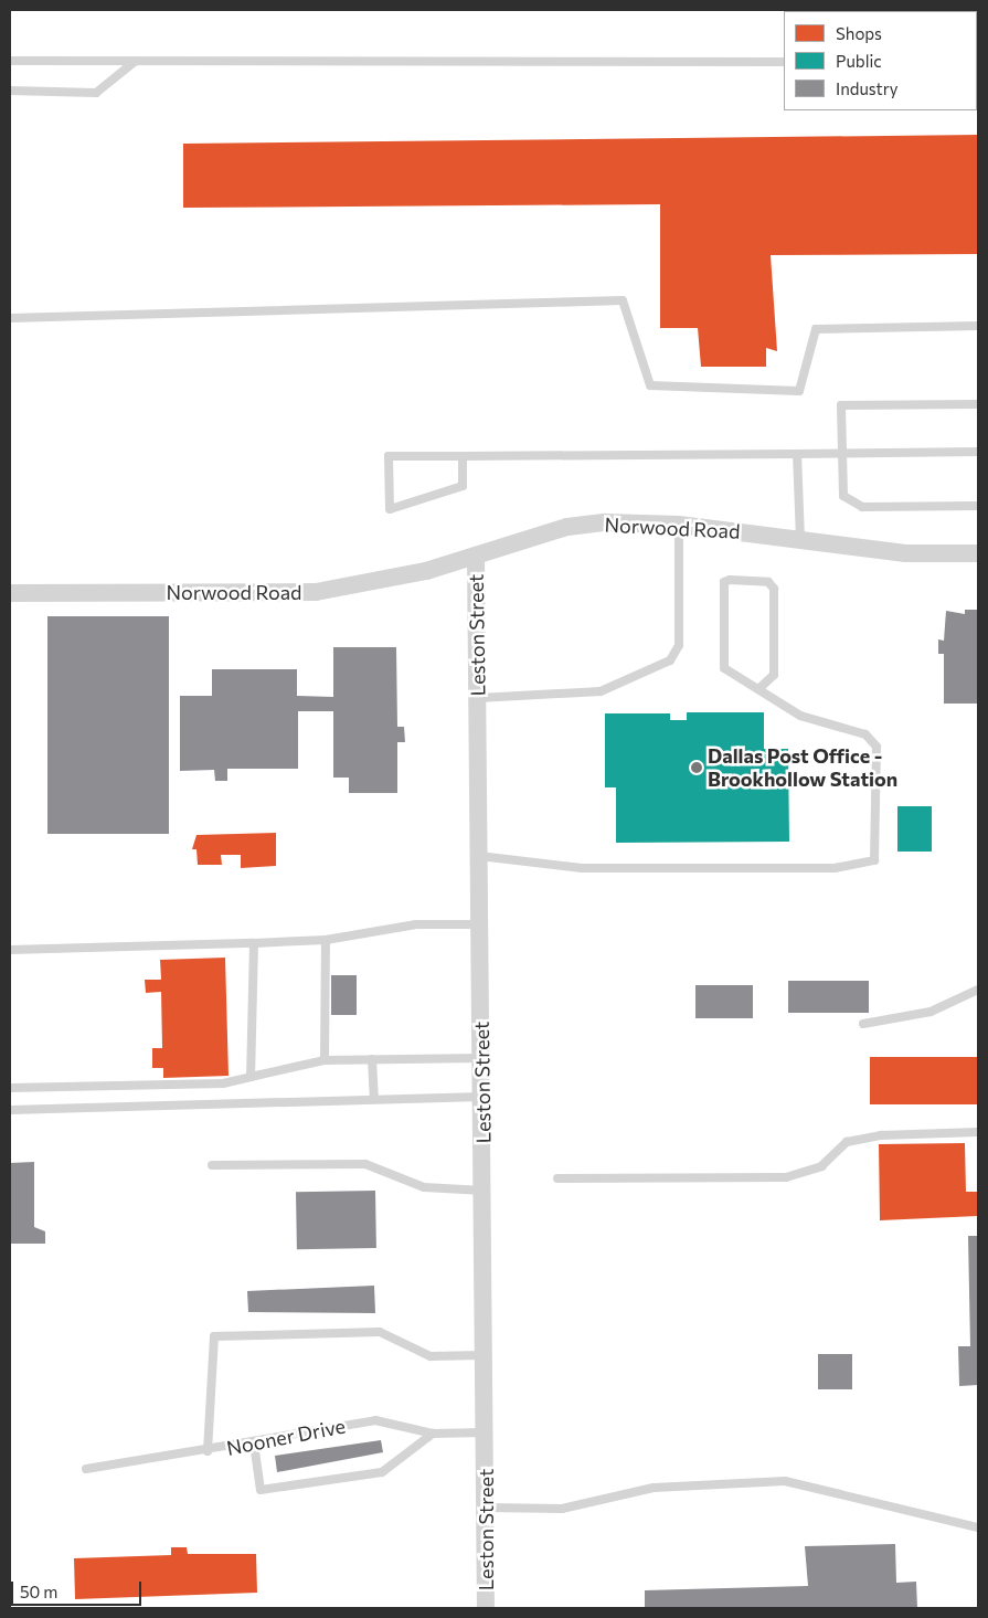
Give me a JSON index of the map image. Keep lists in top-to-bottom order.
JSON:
{
  "streets": {
    "street": ["Norwood Road", "Leston Street"],
    "lane": ["Nooner Drive"]
  },
  "crossings": [
    ["Norwood Road", "Leston Street"],
    ["Leston Street", "Nooner Drive"]
  ],
  "places": ["Dallas Post Office - Brookhollow Station"],
  "legend": ["Shops", "Public", "Industry"],
  "scale_bar": "50 m"
}
